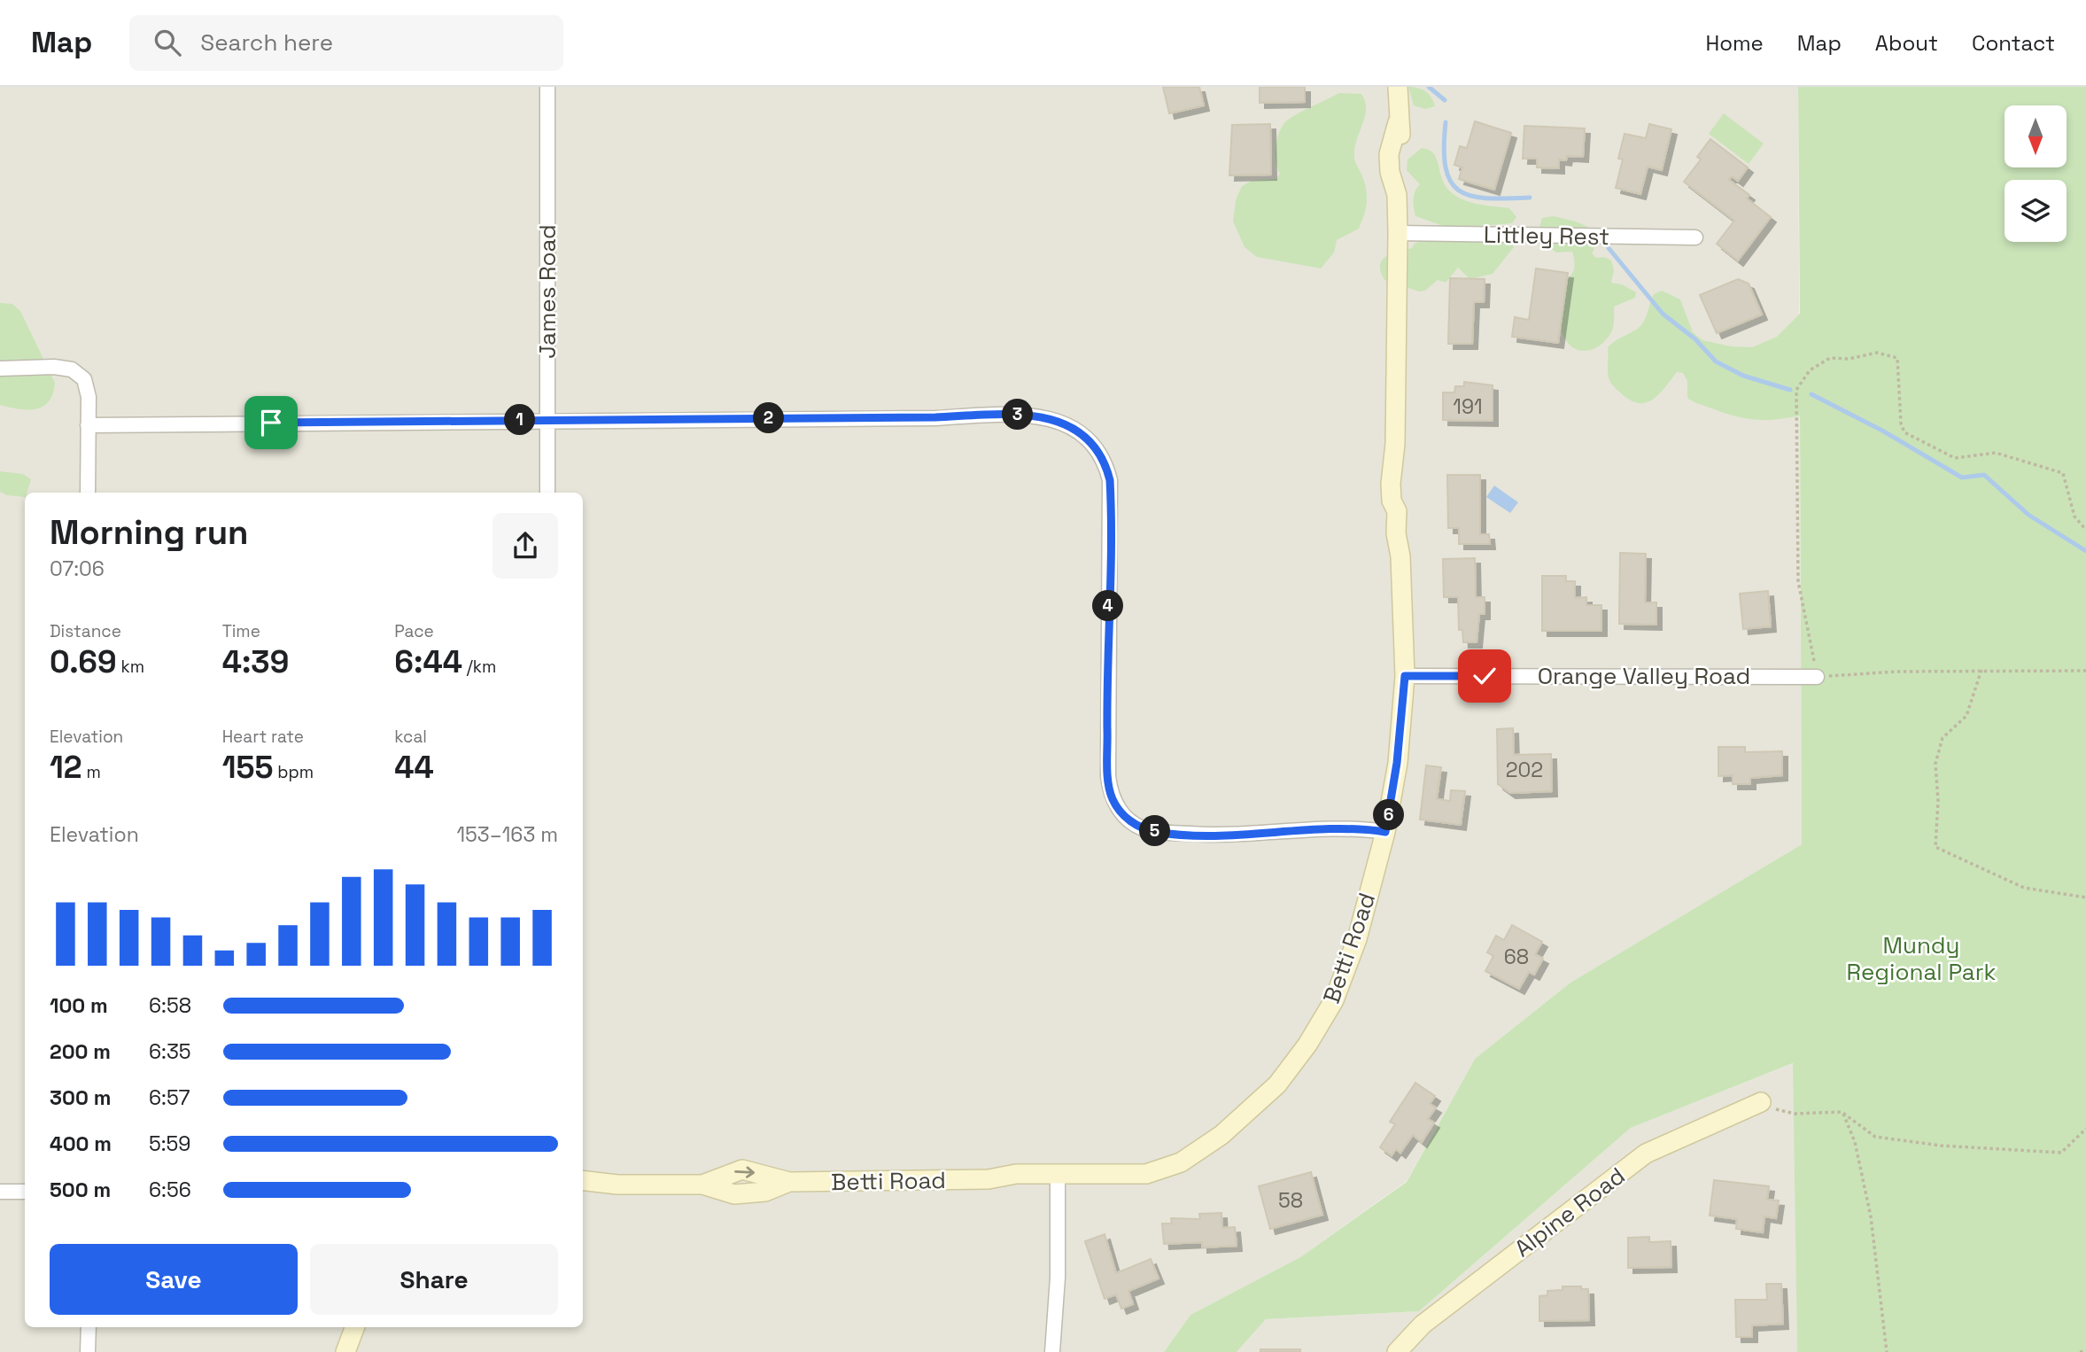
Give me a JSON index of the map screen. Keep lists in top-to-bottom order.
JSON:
{
  "streets": {
    "street": [
      "Littley Rest",
      "James Road",
      "Orange Valley Road",
      "Betti Road",
      "Alpine Road"
    ]
  },
  "crossings": [
    ["Orange Valley Road", "Betti Road"]
  ],
  "parks": ["Mundy Regional Park"],
  "house_numbers": [
    "191",
    "202",
    "68",
    "58"
  ],
  "north": "bottom",
  "page": {
    "header": "Map",
    "search": "Search here",
    "nav": [
      "Home",
      "Map",
      "About",
      "Contact"
    ],
    "pins": [
      "3",
      "2",
      "1",
      "4",
      "6",
      "5"
    ],
    "heading": ["Morning run", "07:06"],
    "stats": [
      ["Distance", "0.69 km"],
      ["Time", "4:39"],
      ["Pace", "6:44 /km"],
      ["Elevation", "12 m"],
      ["Heart rate", "155 bpm"],
      ["kcal", "44"]
    ],
    "chart": ["Elevation", "153–163 m"],
    "list": [
      {
        "name": "100 m",
        "note": "6:58"
      },
      {
        "name": "200 m",
        "note": "6:35"
      },
      {
        "name": "300 m",
        "note": "6:57"
      },
      {
        "name": "400 m",
        "note": "5:59"
      },
      {
        "name": "500 m",
        "note": "6:56"
      }
    ],
    "buttons": ["Save", "Share"]
  }
}
